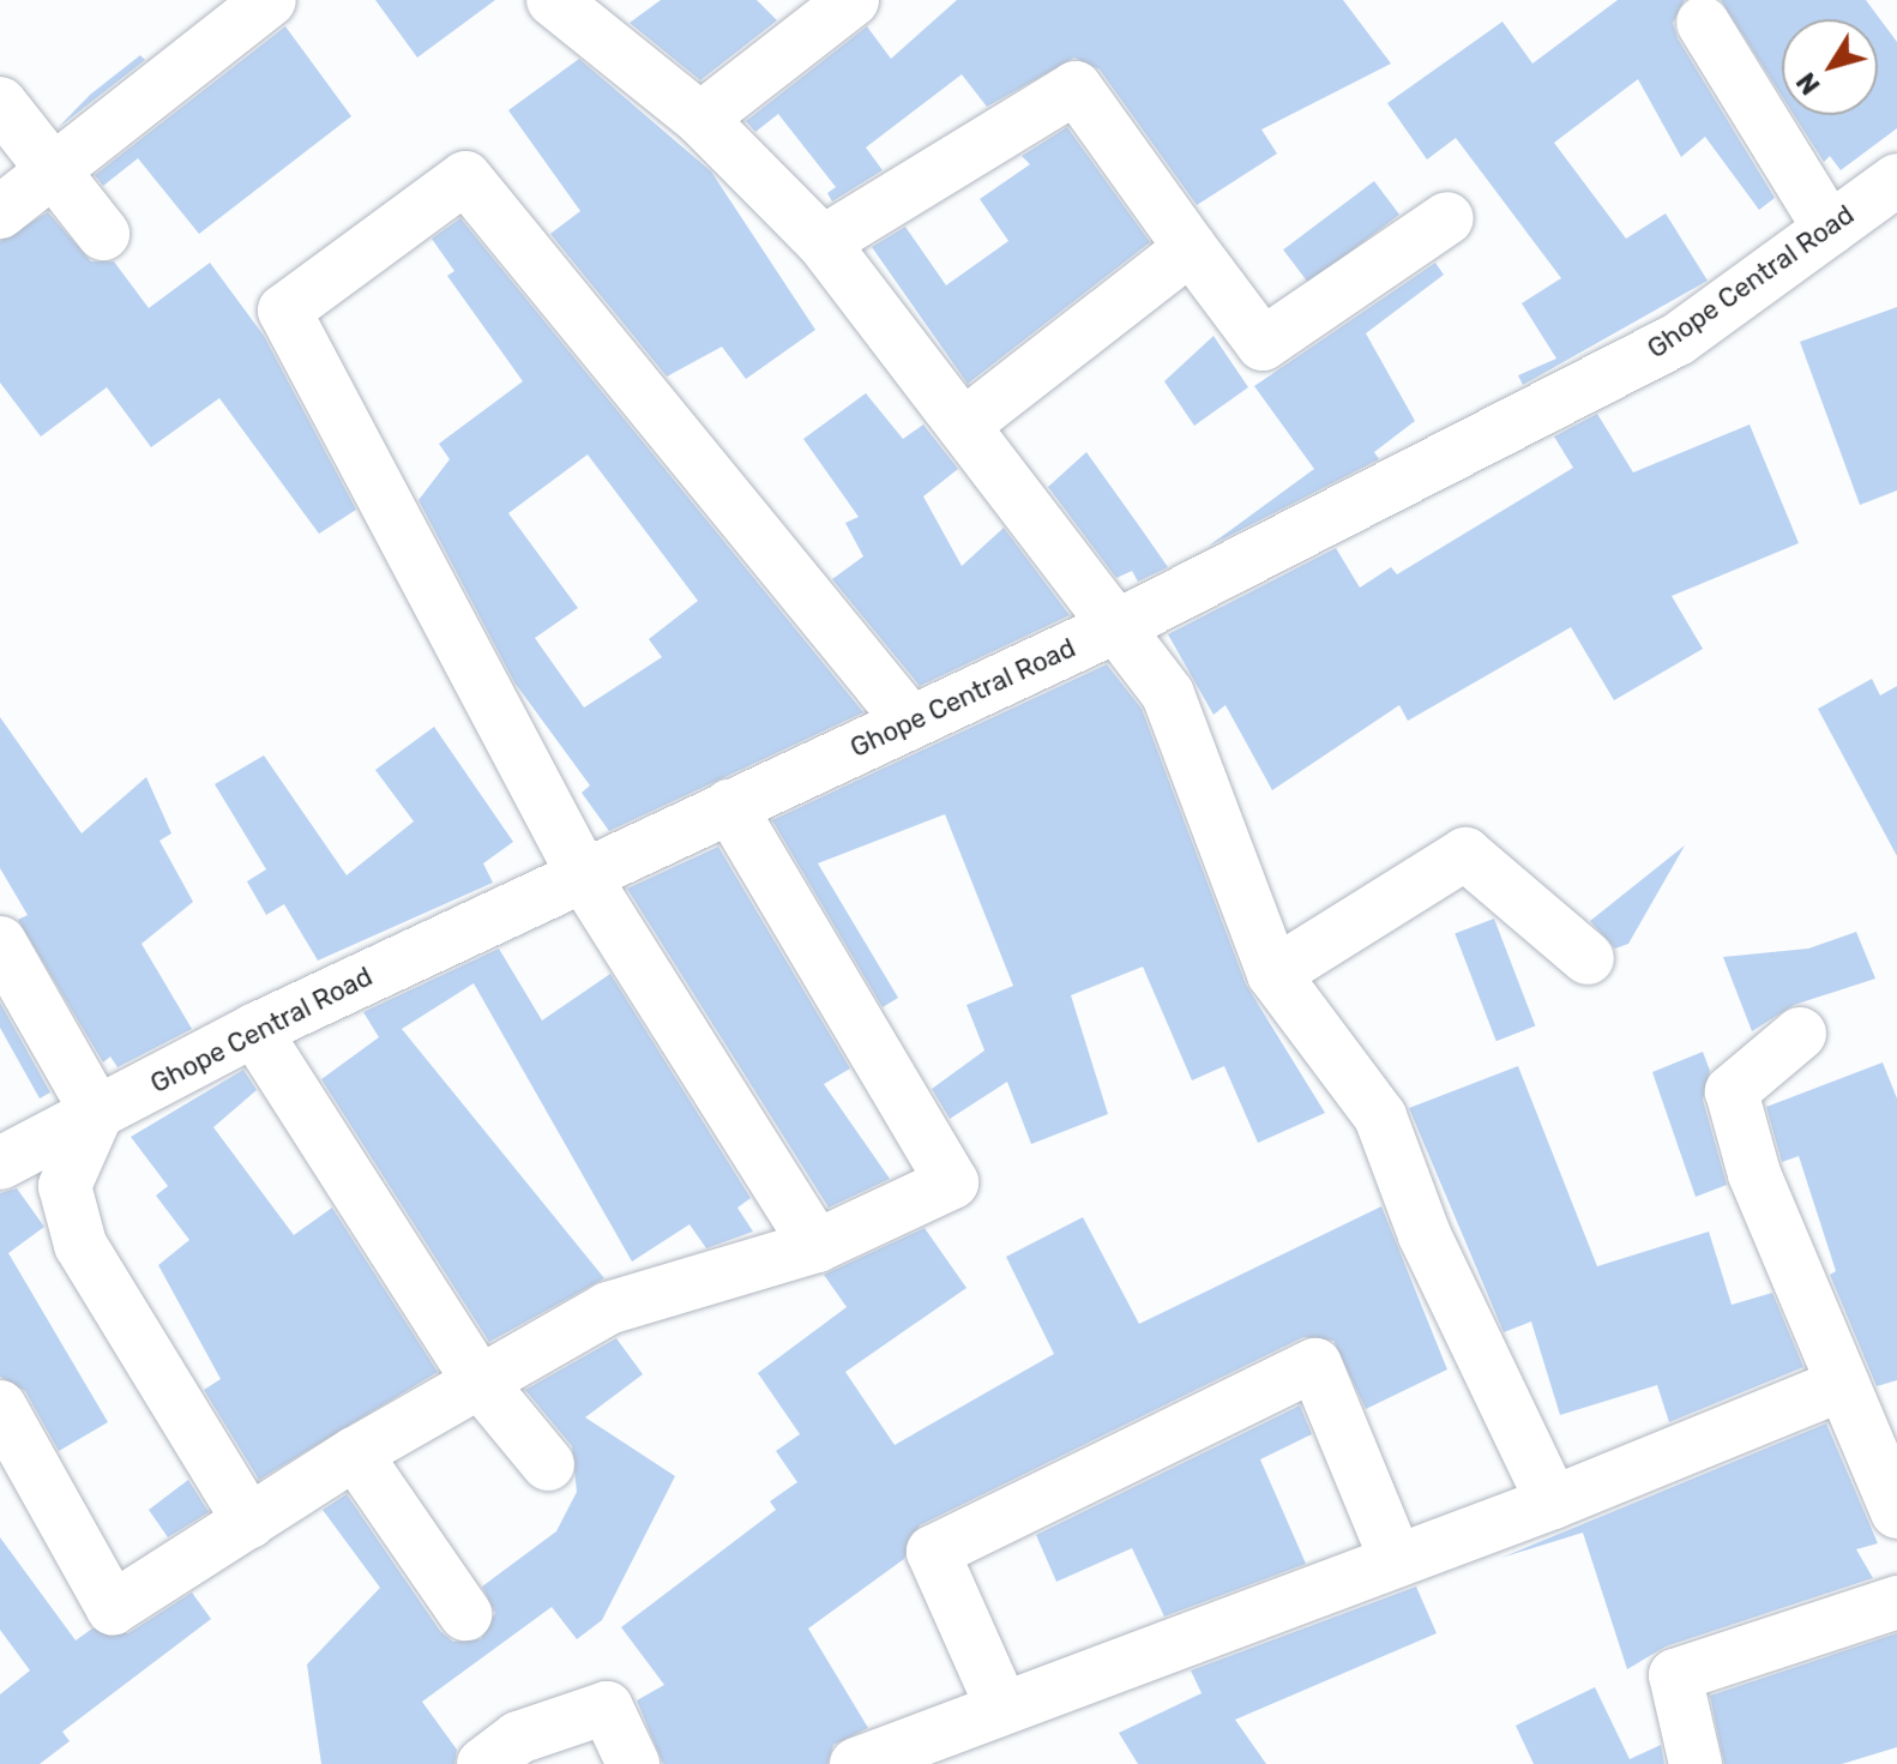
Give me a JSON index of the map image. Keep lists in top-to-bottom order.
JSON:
{
  "streets": {
    "street": ["Ghope Central Road"]
  },
  "north": "bottom left"
}
